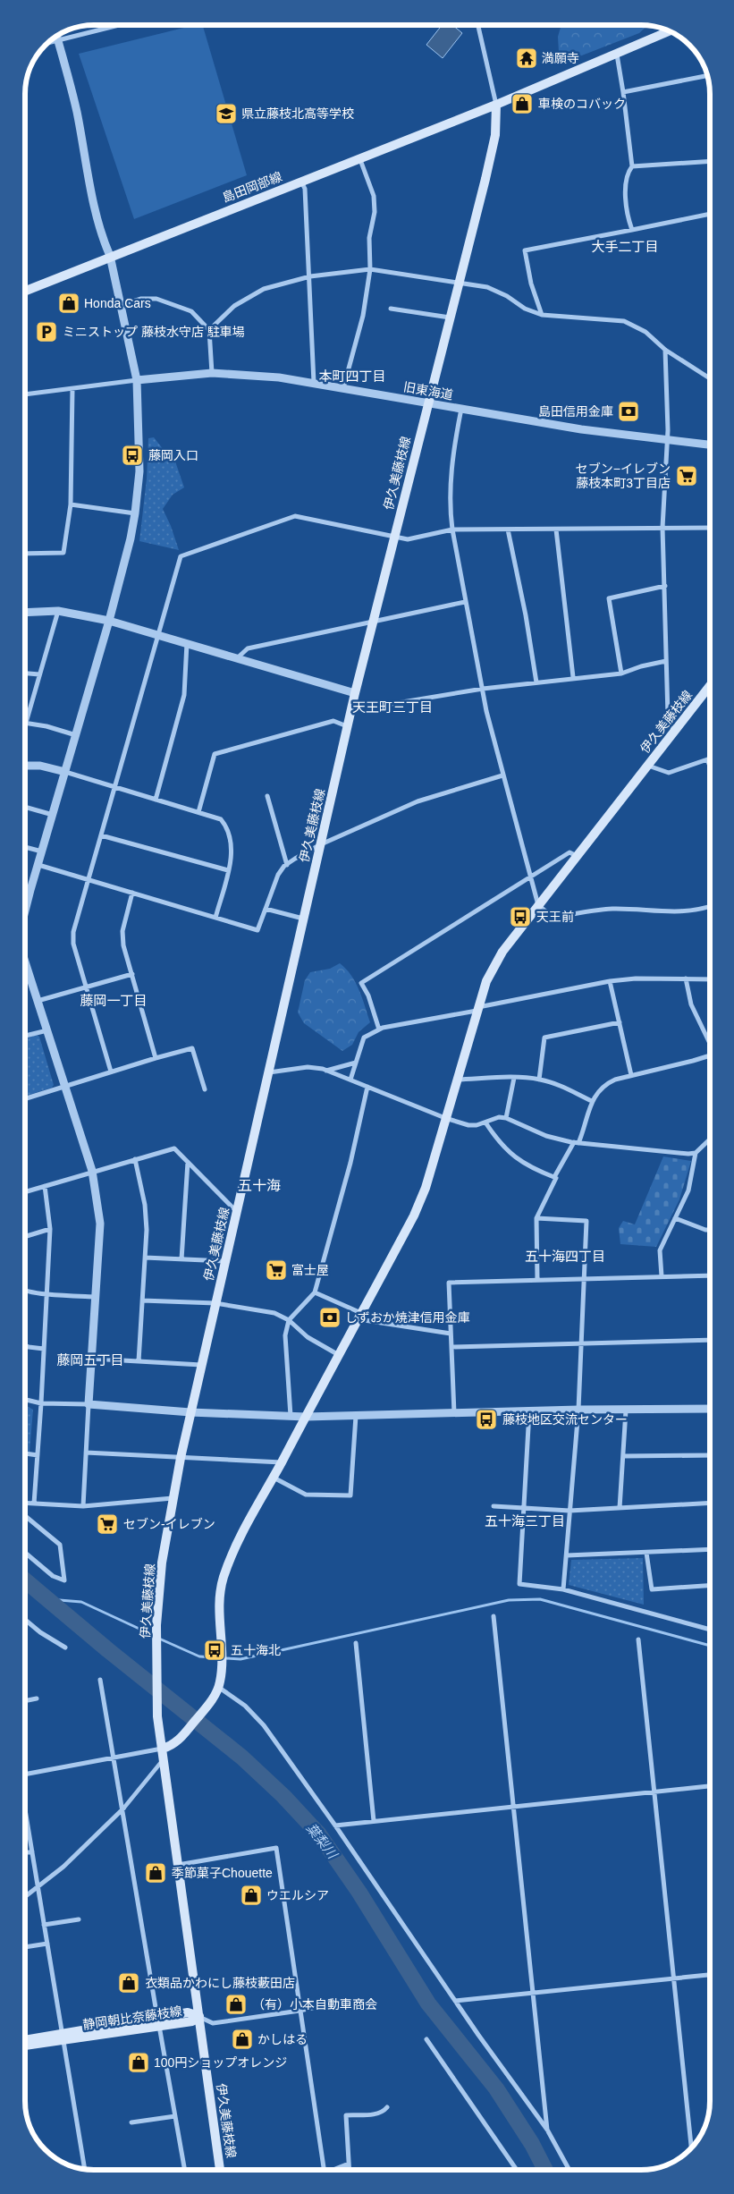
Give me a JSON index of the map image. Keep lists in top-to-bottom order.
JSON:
{
  "streets": {
    "main road": ["島田岡部線", "伊久美藤枝線", "静岡朝比奈藤枝線"],
    "street": ["旧東海道"]
  },
  "crossings": [
    ["島田岡部線", "伊久美藤枝線"],
    ["旧東海道", "伊久美藤枝線"],
    ["伊久美藤枝線", "静岡朝比奈藤枝線"]
  ],
  "districts": [
    "大手二丁目",
    "本町四丁目",
    "天王町三丁目",
    "藤岡一丁目",
    "五十海",
    "五十海四丁目",
    "藤岡五丁目",
    "五十海三丁目"
  ],
  "water": ["葉梨川"],
  "places": {
    "temple": ["満願寺"],
    "shop": [
      "車検のコバック",
      "Honda Cars",
      "季節菓子Chouette",
      "ウエルシア",
      "衣類品かわにし藤枝藪田店",
      "（有）小本自動車商会",
      "かしはる",
      "100円ショップオレンジ"
    ],
    "school or university": ["県立藤枝北高等学校"],
    "parking": ["ミニストップ 藤枝水守店 駐車場"],
    "bank": ["島田信用金庫", "しずおか焼津信用金庫"],
    "bus stop": [
      "藤岡入口",
      "天王前",
      "藤枝地区交流センター",
      "五十海北"
    ],
    "supermarket": ["セブン−イレブン 藤枝本町3丁目店", "富士屋", "セブン-イレブン"]
  }
}
